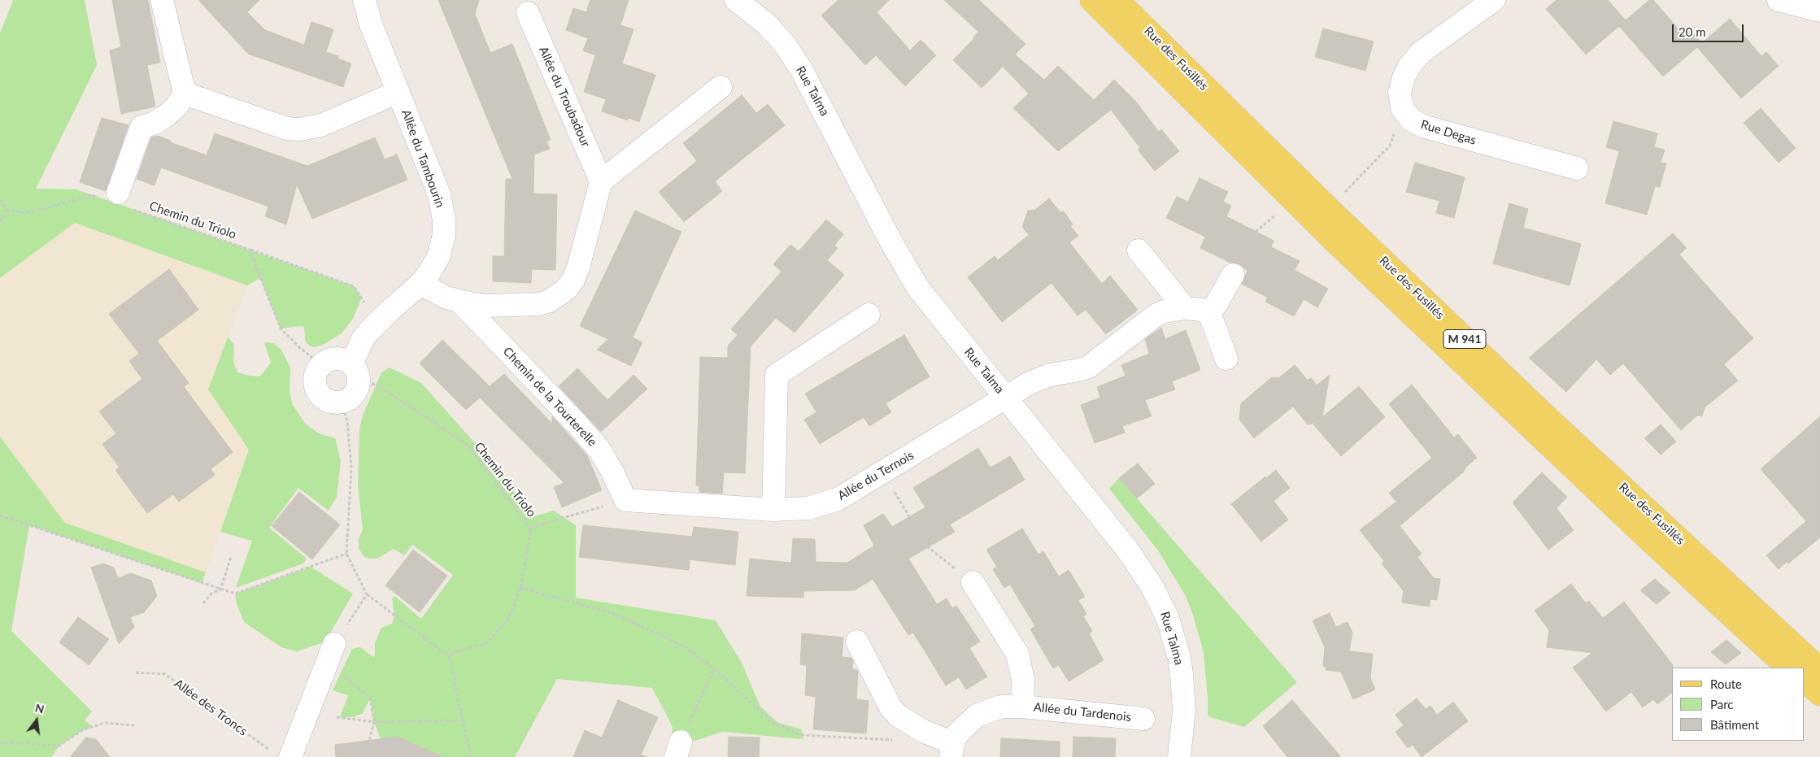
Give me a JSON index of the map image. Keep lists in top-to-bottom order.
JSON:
{
  "streets": {
    "main road": ["Rue des Fusillés", "M 941"],
    "street": [
      "Rue Talma",
      "Allée du Troubadour",
      "Rue Degas",
      "Allée du Tambourin",
      "Chemin de la Tourterelle",
      "Allée du Ternois",
      "Allée du Tardenois"
    ],
    "path": ["Chemin du Triolo", "Allée des Troncs"]
  },
  "crossings": [
    ["Rue Talma", "Allée du Ternois"],
    ["Allée du Tambourin", "Chemin du Triolo"]
  ],
  "legend": ["Route", "Parc", "Bâtiment"],
  "scale_bar": "20 m",
  "north": "top"
}
